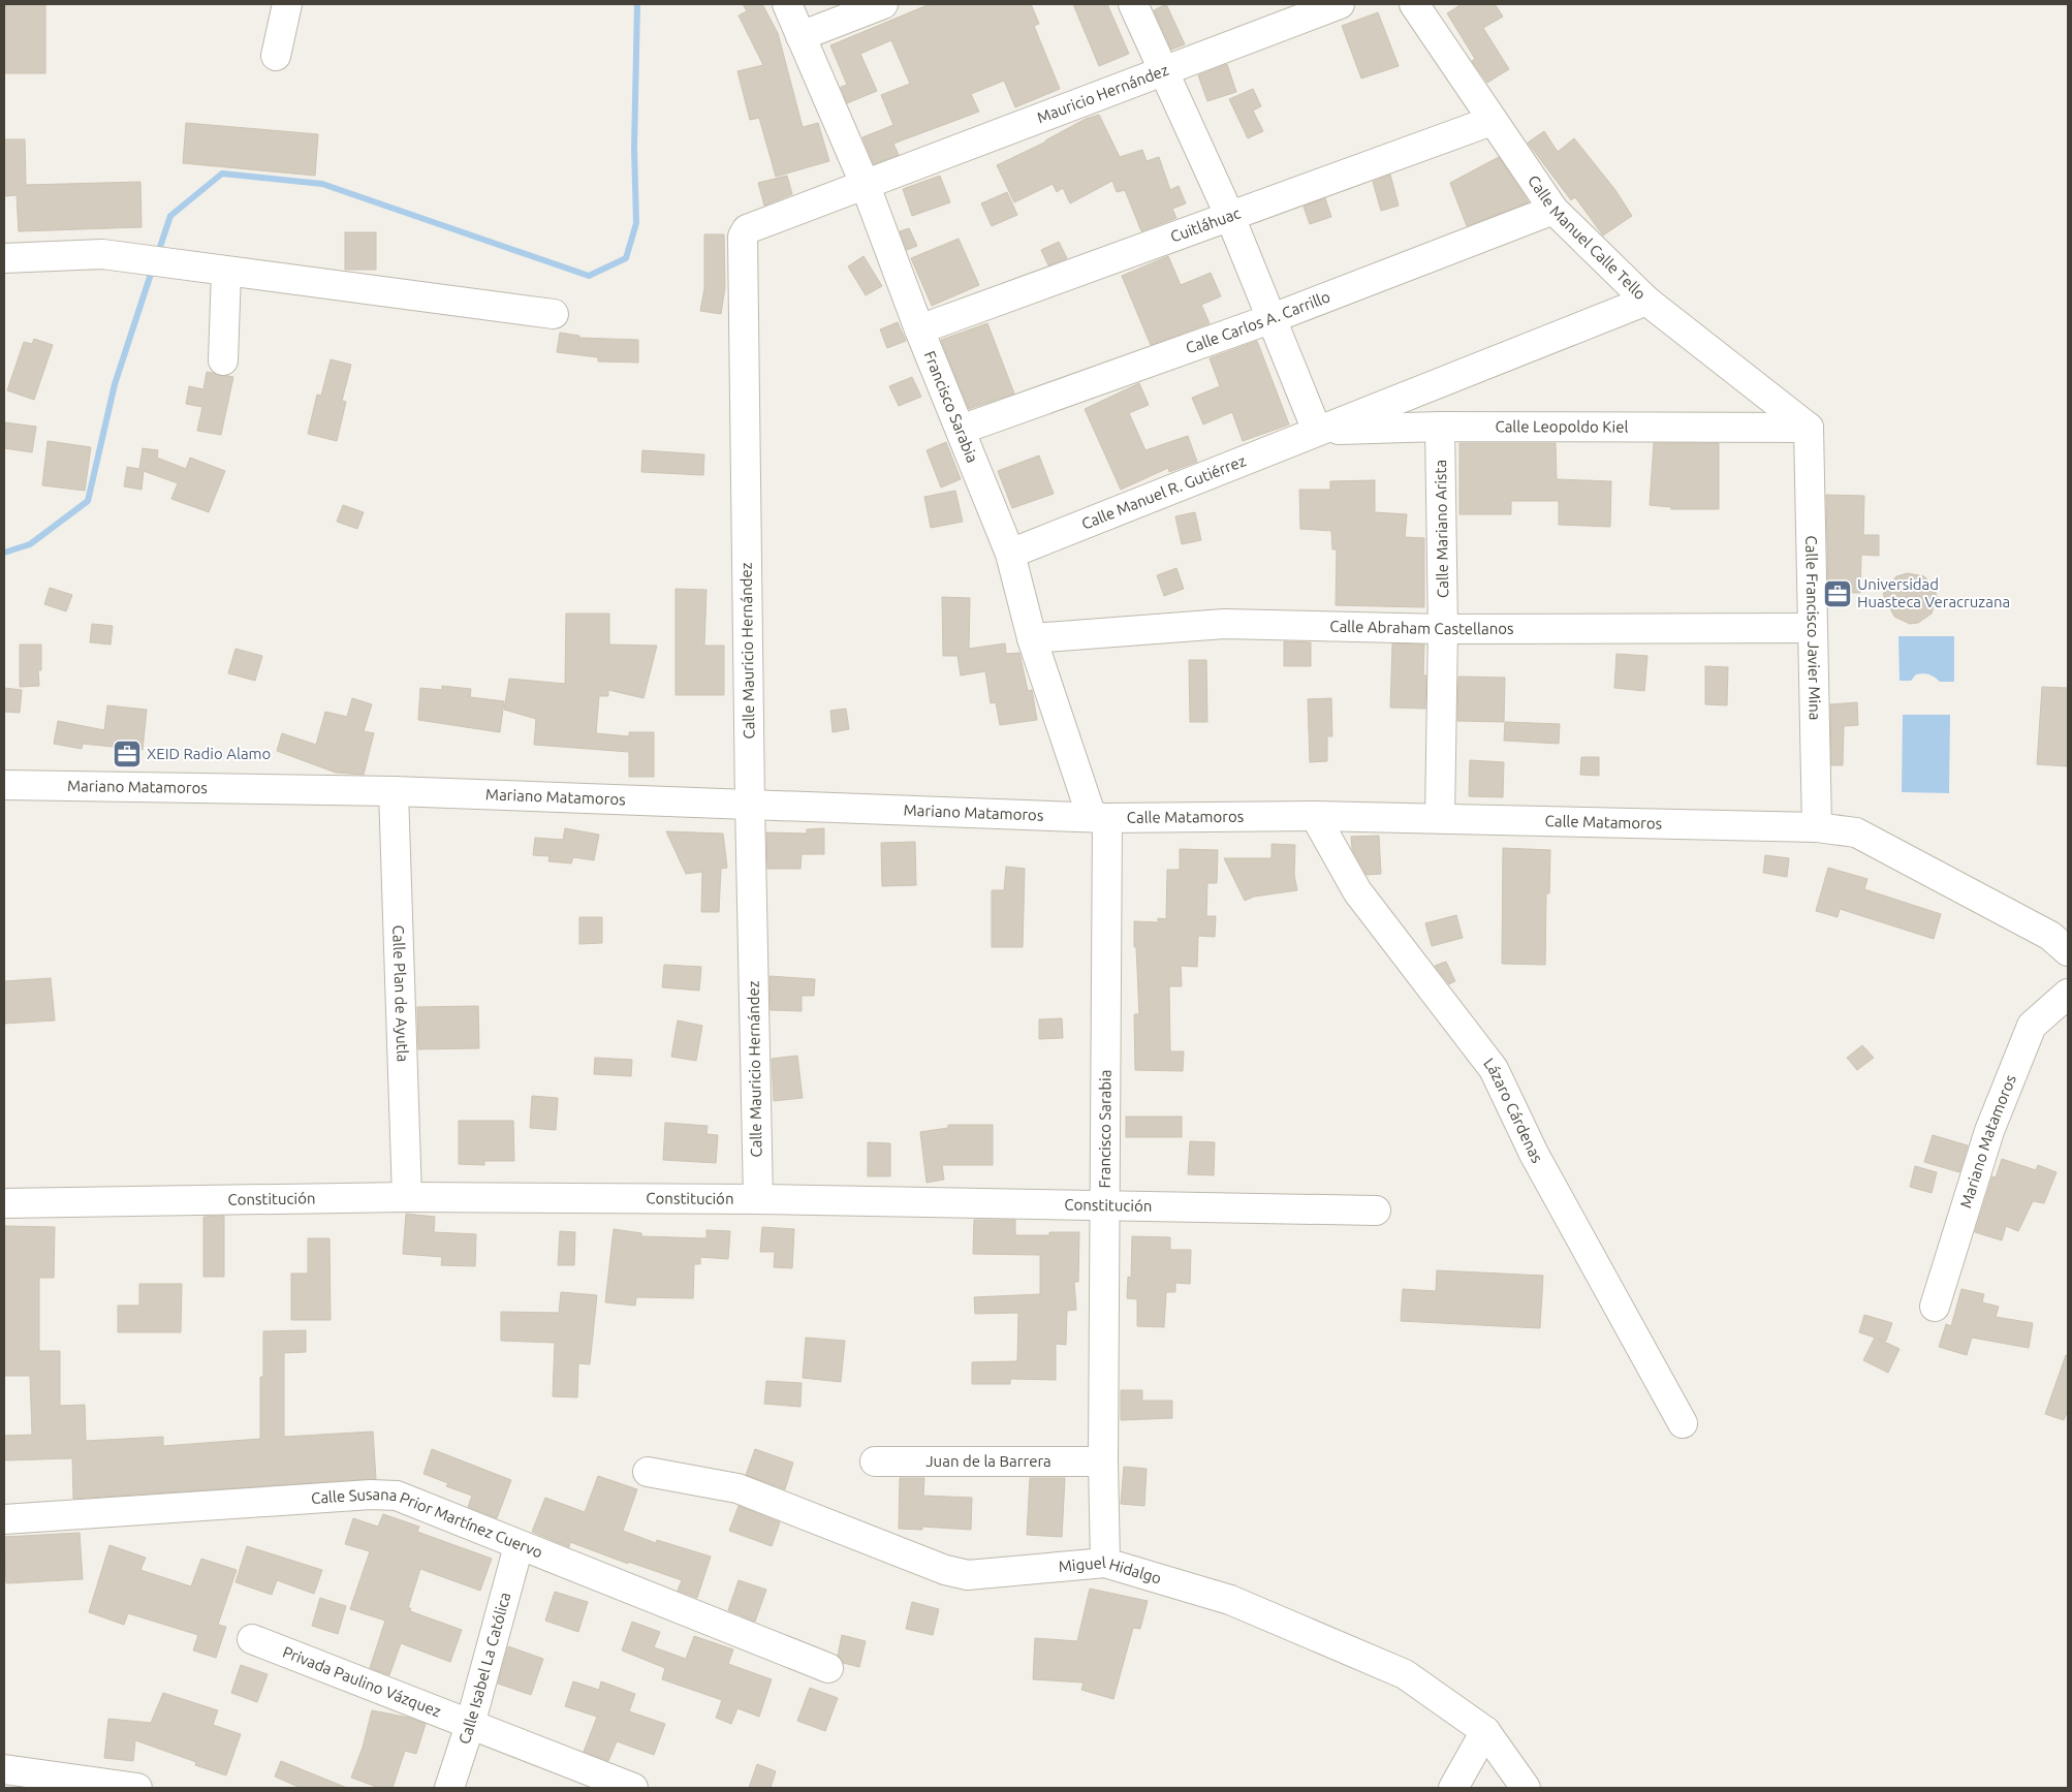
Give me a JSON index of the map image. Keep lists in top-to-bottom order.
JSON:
{
  "streets": {
    "street": [
      "Mauricio Hernández",
      "Cuitláhuac",
      "Calle Manuel Calle Tello",
      "Calle Carlos A. Carrillo",
      "Francisco Sarabia",
      "Calle Leopoldo Kiel",
      "Calle Manuel R. Gutiérrez",
      "Calle Mariano Arista",
      "Calle Abraham Castellanos",
      "Calle Francisco Javier Mina",
      "Calle Mauricio Hernández",
      "Mariano Matamoros",
      "Calle Matamoros",
      "Calle Plan de Ayutla",
      "Lázaro Cárdenas",
      "Constitución",
      "Juan de la Barrera",
      "Calle Susana Prior Martínez Cuervo",
      "Miguel Hidalgo",
      "Calle Isabel La Católica",
      "Privada Paulino Vázquez"
    ]
  },
  "crossings": [
    ["Mauricio Hernández", "Francisco Sarabia"],
    ["Mauricio Hernández", "Calle Mauricio Hernández"],
    ["Cuitláhuac", "Calle Manuel Calle Tello"],
    ["Cuitláhuac", "Francisco Sarabia"],
    ["Calle Manuel Calle Tello", "Calle Carlos A. Carrillo"],
    ["Calle Manuel Calle Tello", "Calle Leopoldo Kiel"],
    ["Calle Manuel Calle Tello", "Calle Manuel R. Gutiérrez"],
    ["Calle Manuel Calle Tello", "Calle Francisco Javier Mina"],
    ["Calle Carlos A. Carrillo", "Francisco Sarabia"],
    ["Francisco Sarabia", "Calle Manuel R. Gutiérrez"],
    ["Francisco Sarabia", "Calle Abraham Castellanos"],
    ["Francisco Sarabia", "Calle Mauricio Hernández"],
    ["Francisco Sarabia", "Mariano Matamoros"],
    ["Francisco Sarabia", "Calle Matamoros"],
    ["Francisco Sarabia", "Constitución"],
    ["Francisco Sarabia", "Juan de la Barrera"],
    ["Francisco Sarabia", "Miguel Hidalgo"],
    ["Calle Leopoldo Kiel", "Calle Manuel R. Gutiérrez"],
    ["Calle Leopoldo Kiel", "Calle Mariano Arista"],
    ["Calle Leopoldo Kiel", "Calle Francisco Javier Mina"],
    ["Calle Mariano Arista", "Calle Abraham Castellanos"],
    ["Calle Mariano Arista", "Calle Matamoros"],
    ["Calle Abraham Castellanos", "Calle Francisco Javier Mina"],
    ["Calle Francisco Javier Mina", "Calle Matamoros"],
    ["Calle Mauricio Hernández", "Mariano Matamoros"],
    ["Calle Mauricio Hernández", "Constitución"],
    ["Mariano Matamoros", "Calle Matamoros"],
    ["Mariano Matamoros", "Calle Plan de Ayutla"],
    ["Calle Matamoros", "Lázaro Cárdenas"],
    ["Calle Plan de Ayutla", "Constitución"],
    ["Calle Susana Prior Martínez Cuervo", "Calle Isabel La Católica"],
    ["Calle Isabel La Católica", "Privada Paulino Vázquez"]
  ],
  "places": {
    "office": ["Universidad Huasteca Veracruzana", "XEID Radio Alamo"]
  }
}
